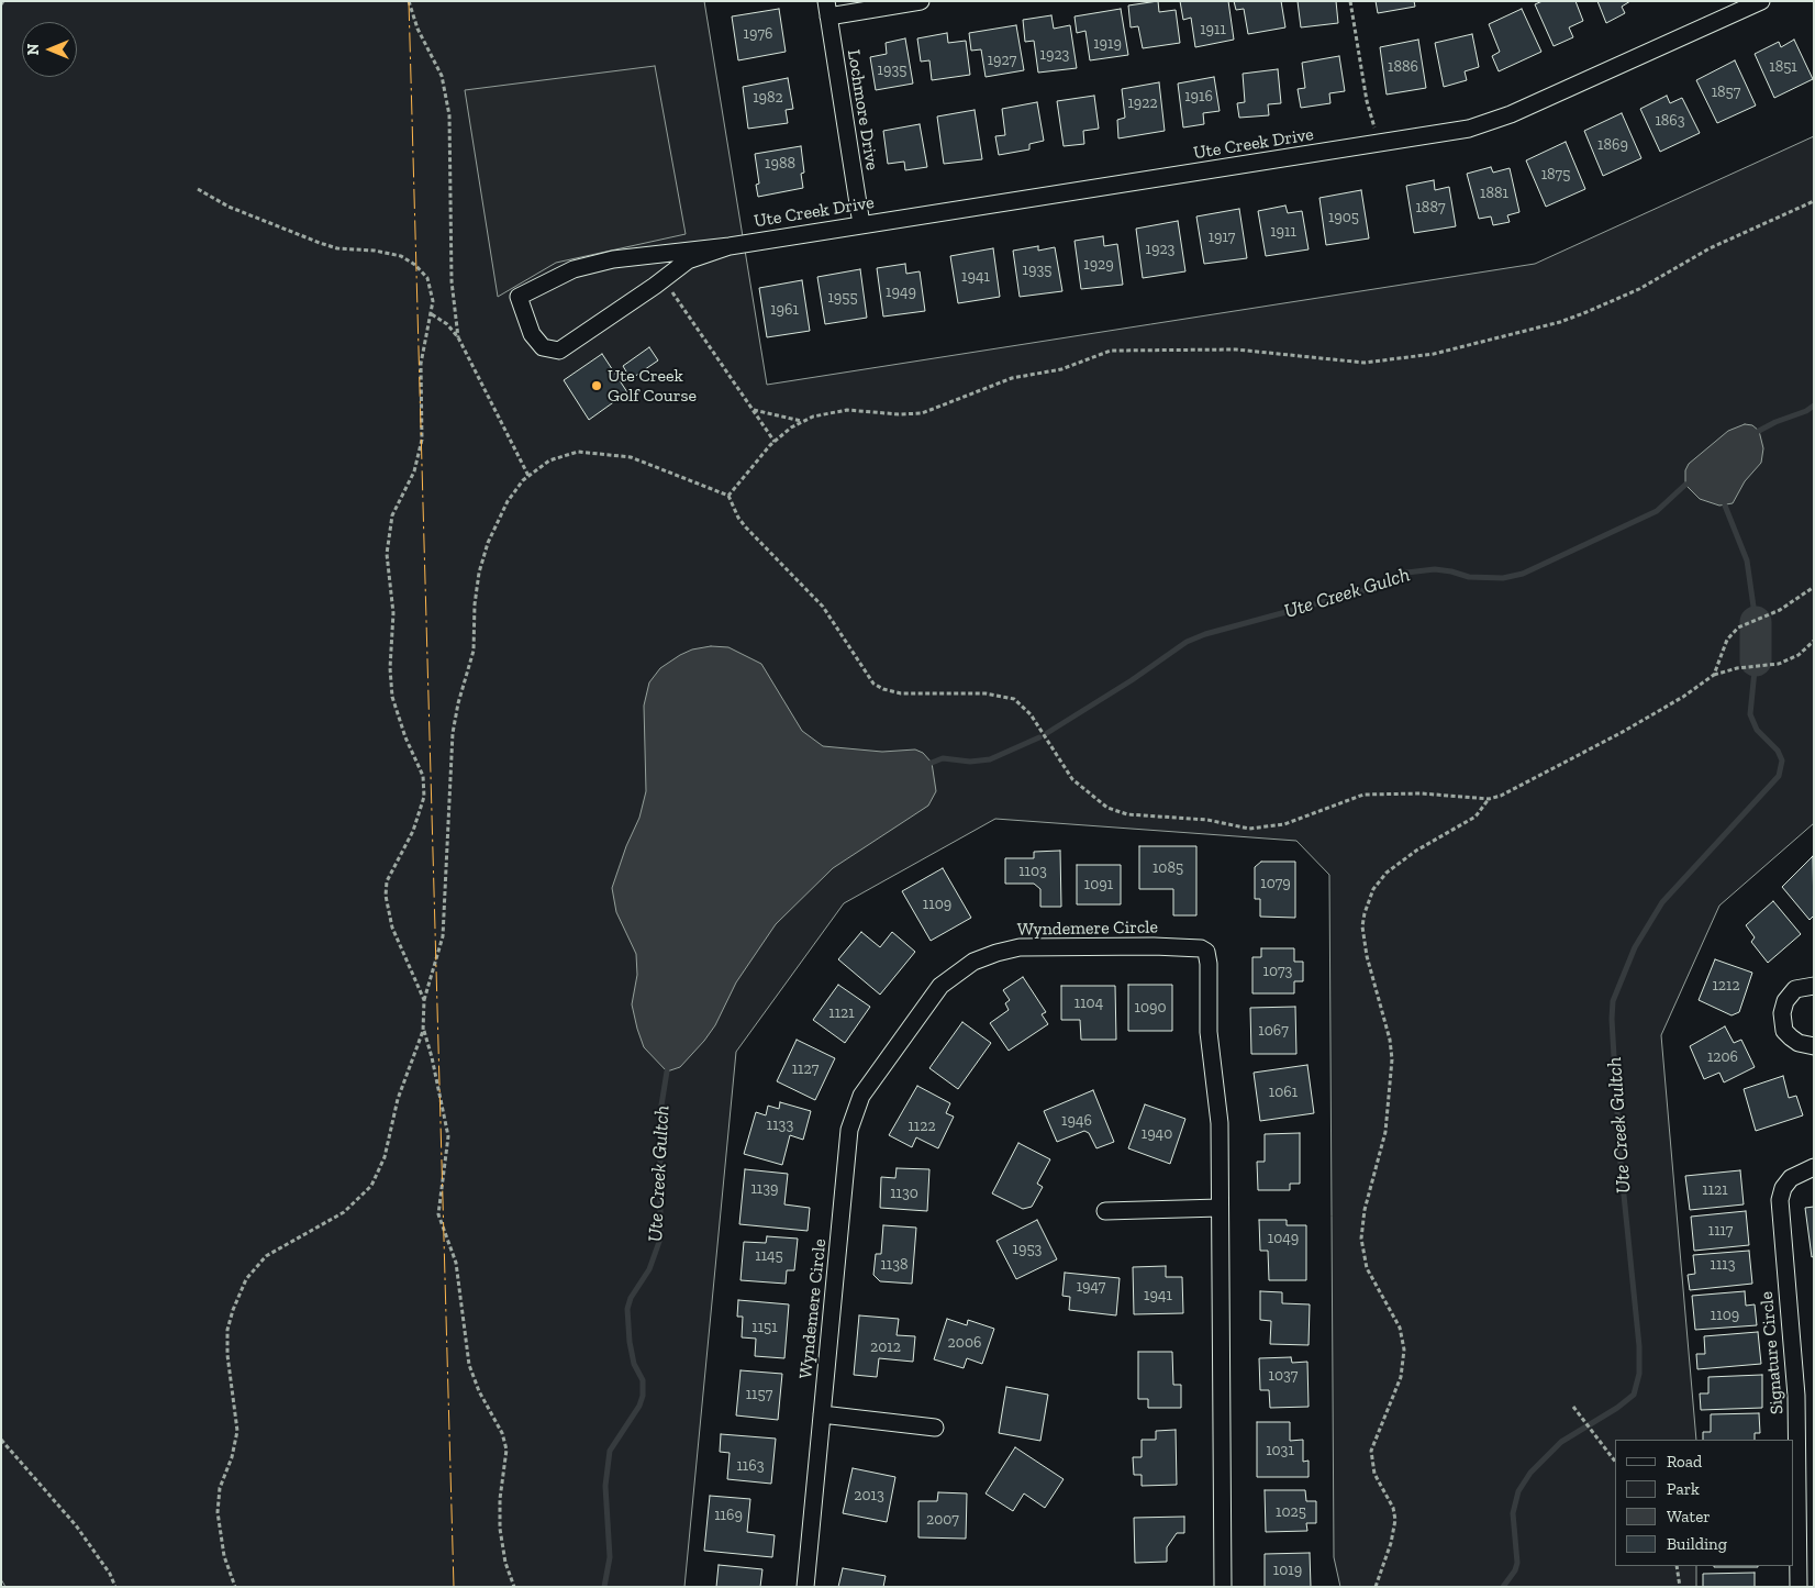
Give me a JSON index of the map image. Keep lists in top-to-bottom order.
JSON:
{
  "streets": {
    "street": [
      "Lochmore Drive",
      "Ute Creek Drive",
      "Wyndemere Circle",
      "Signature Circle"
    ]
  },
  "crossings": [
    ["Lochmore Drive", "Ute Creek Drive"]
  ],
  "water": ["Ute Creek Gulch", "Ute Creek Gultch"],
  "places": ["Ute Creek Golf Course"],
  "house_numbers": [
    "1911",
    "1976",
    "1919",
    "1923",
    "1927",
    "1886",
    "1851",
    "1935",
    "1857",
    "1916",
    "1982",
    "1922",
    "1863",
    "1869",
    "1988",
    "1875",
    "1881",
    "1887",
    "1905",
    "1911",
    "1917",
    "1923",
    "1929",
    "1935",
    "1941",
    "1949",
    "1955",
    "1961",
    "1085",
    "1103",
    "1079",
    "1091",
    "1109",
    "1073",
    "1212",
    "1104",
    "1090",
    "1121",
    "1067",
    "1206",
    "1127",
    "1061",
    "1946",
    "1133",
    "1122",
    "1940",
    "1139",
    "1121",
    "1130",
    "1117",
    "1049",
    "1953",
    "1145",
    "1138",
    "1113",
    "1947",
    "1941",
    "1109",
    "1151",
    "2006",
    "2012",
    "1037",
    "1157",
    "1031",
    "1163",
    "2013",
    "1025",
    "1169",
    "2007",
    "1019"
  ],
  "legend": [
    "Road",
    "Park",
    "Water",
    "Building"
  ],
  "north": "left"
}
